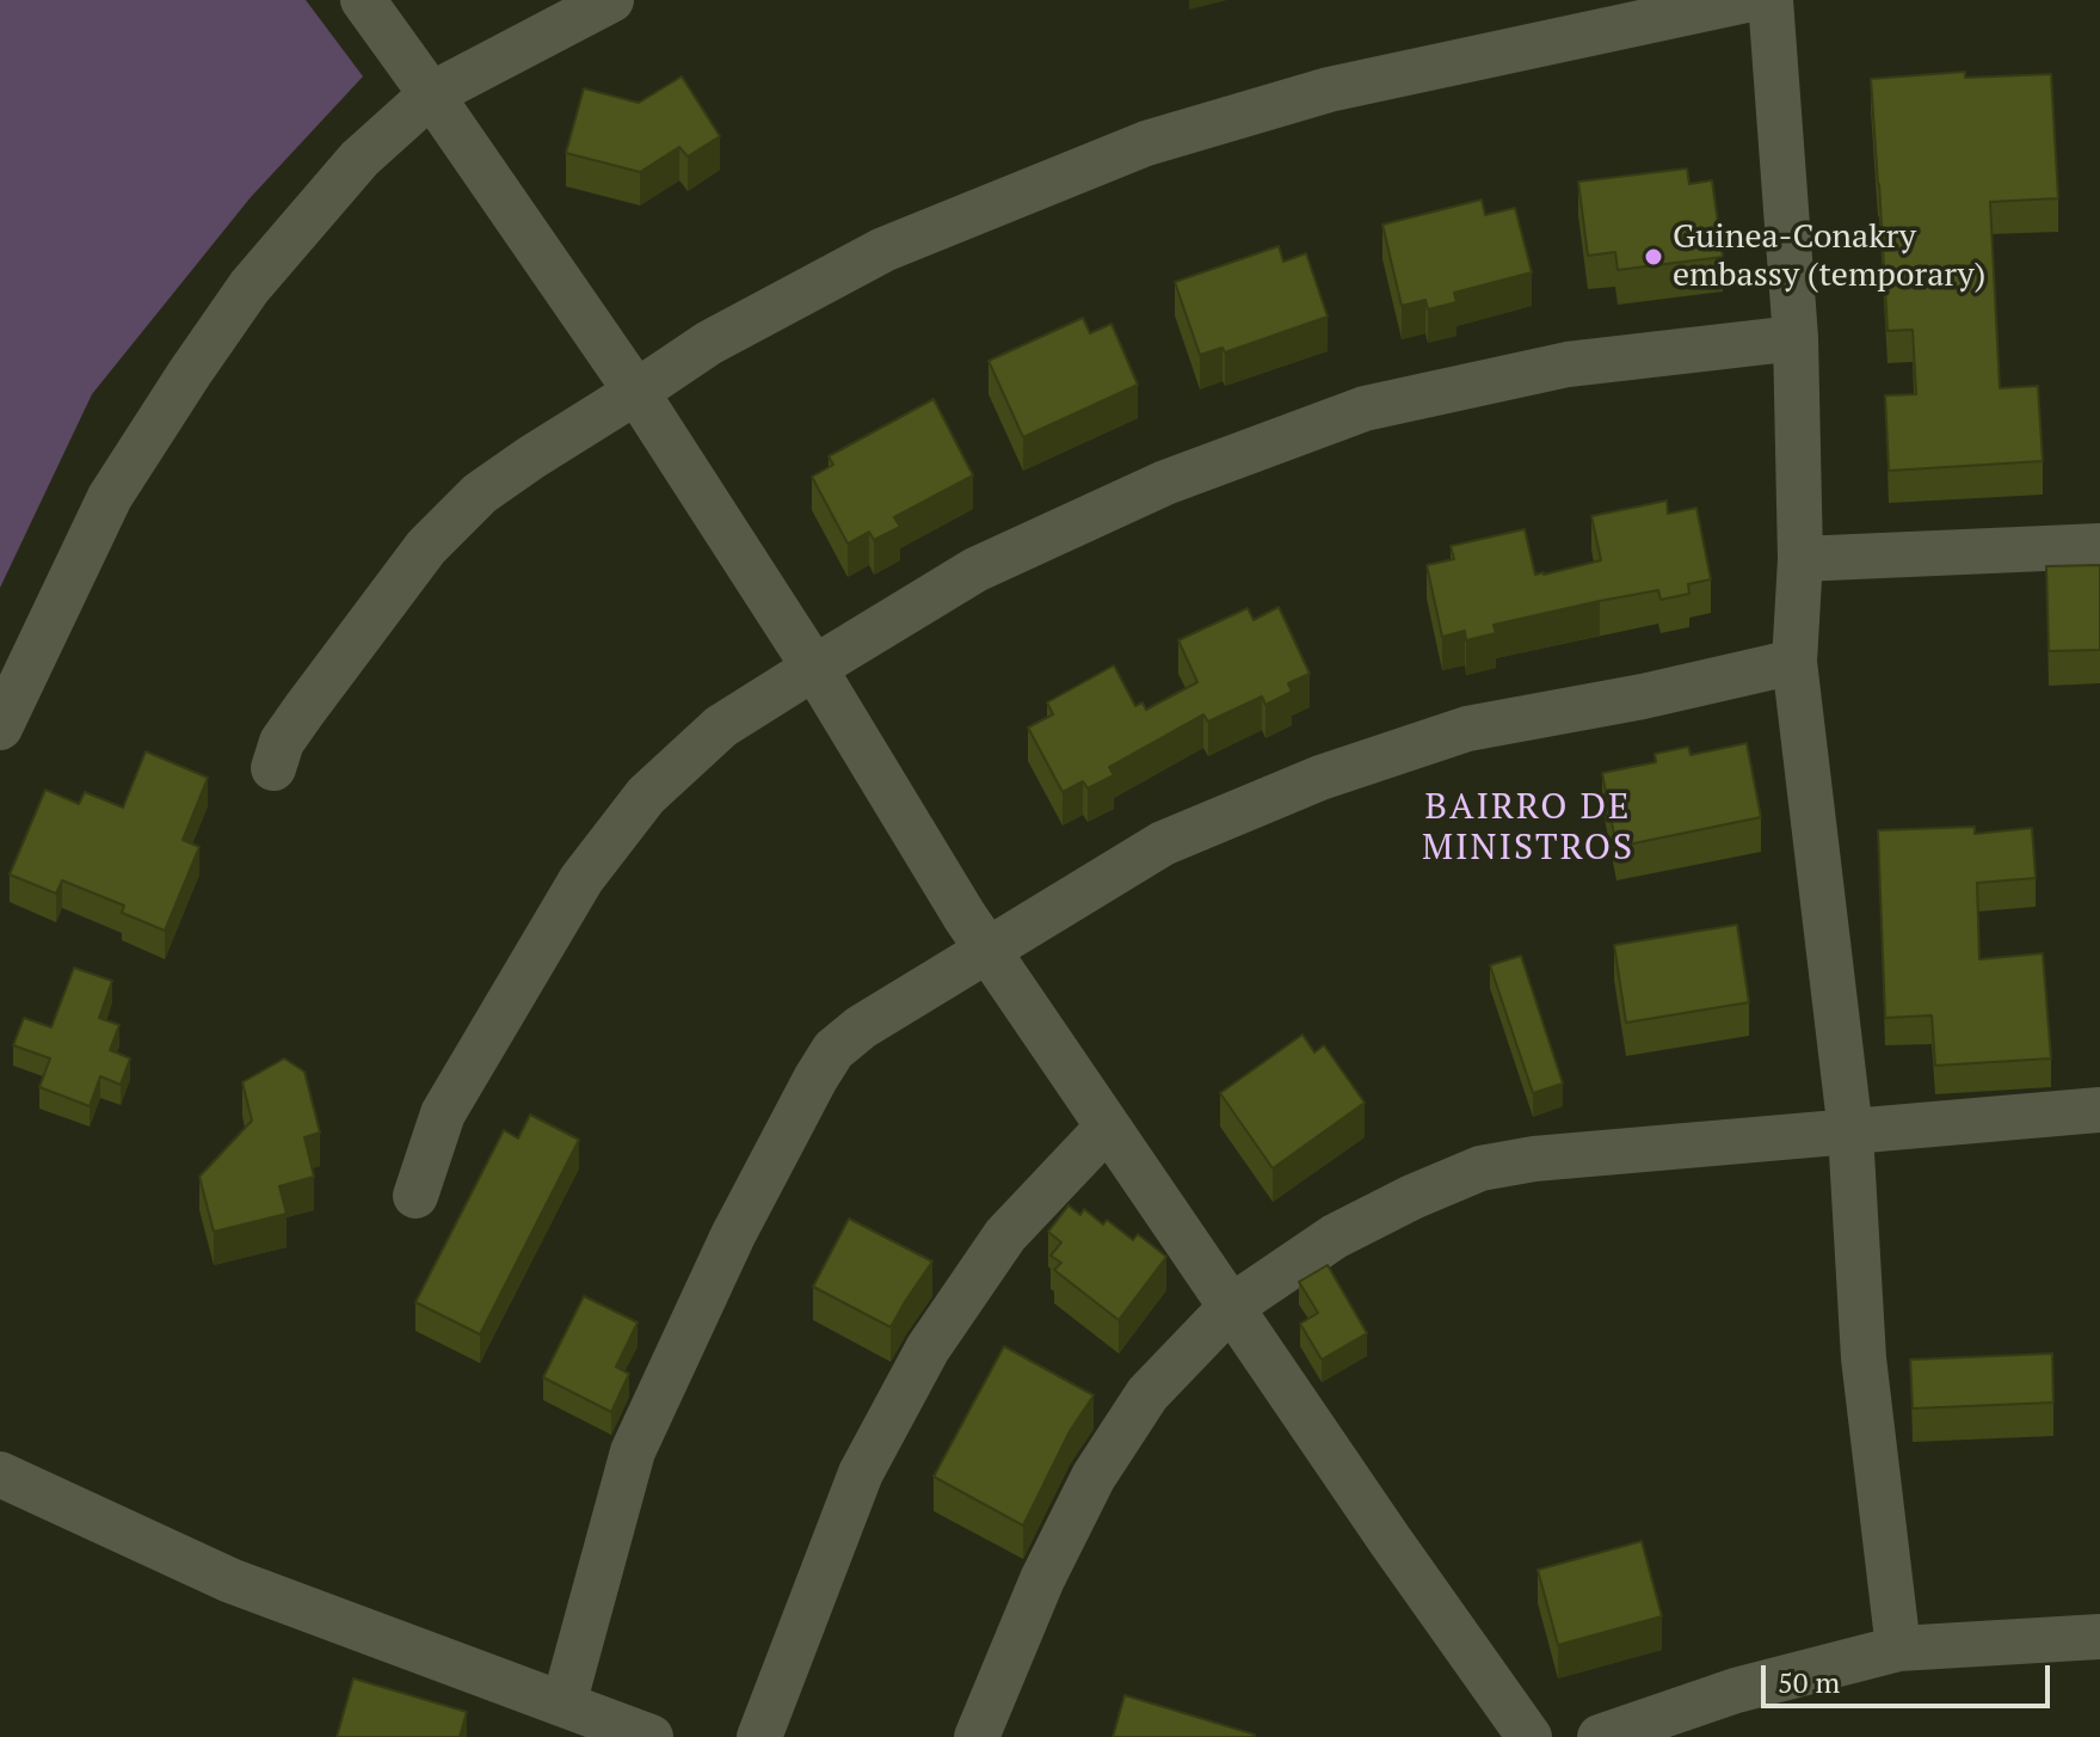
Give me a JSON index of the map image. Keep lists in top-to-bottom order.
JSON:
{
  "districts": ["BAIRRO DE MINISTROS"],
  "places": ["Guinea-Conakry embassy (temporary)"],
  "scale_bar": "50 m"
}
